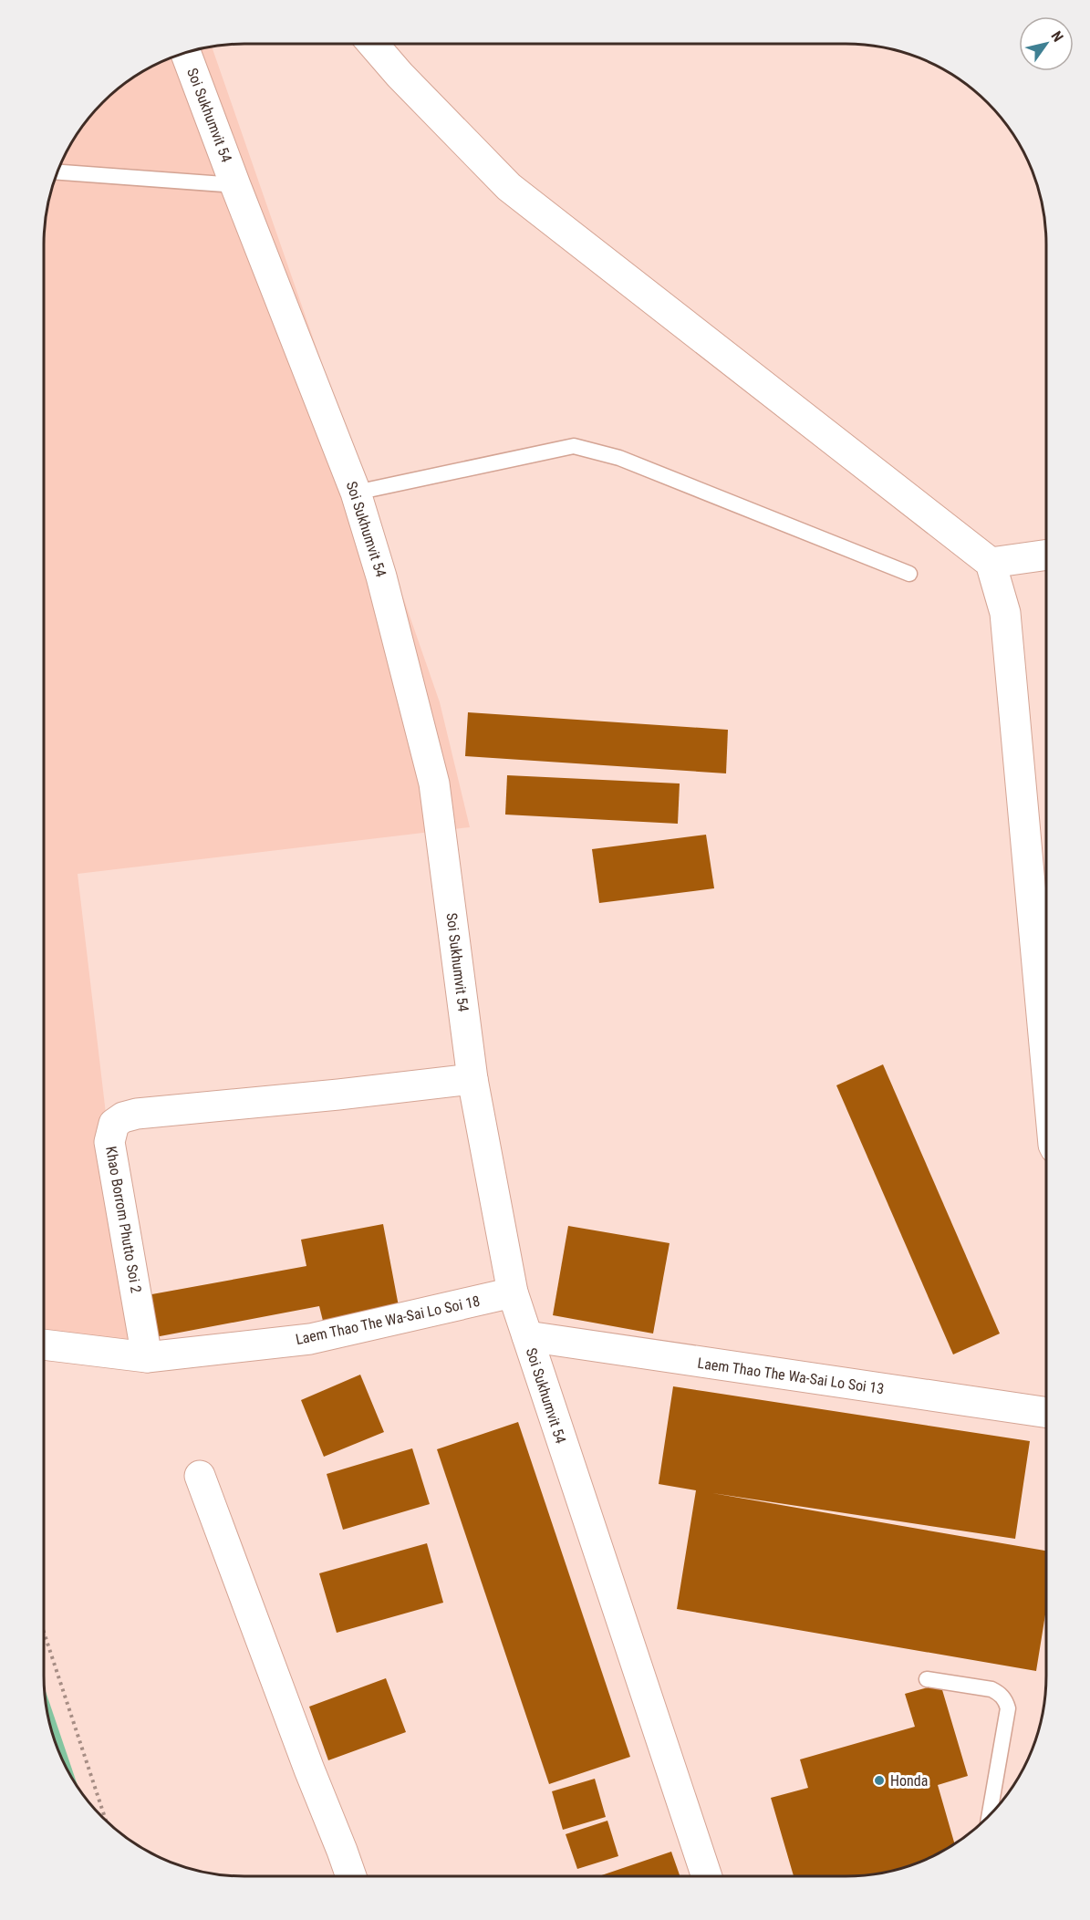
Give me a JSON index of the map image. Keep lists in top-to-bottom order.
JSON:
{
  "streets": {
    "street": [
      "Soi Sukhumvit 54",
      "Khao Borrom Phutto Soi 2",
      "Laem Thao The Wa-Sai Lo Soi 18",
      "Laem Thao The Wa-Sai Lo Soi 13"
    ]
  },
  "crossings": [
    ["Soi Sukhumvit 54", "Khao Borrom Phutto Soi 2"],
    ["Soi Sukhumvit 54", "Laem Thao The Wa-Sai Lo Soi 18"],
    ["Soi Sukhumvit 54", "Laem Thao The Wa-Sai Lo Soi 13"],
    ["Khao Borrom Phutto Soi 2", "Laem Thao The Wa-Sai Lo Soi 18"]
  ],
  "places": ["Honda"],
  "north": "top right"
}
